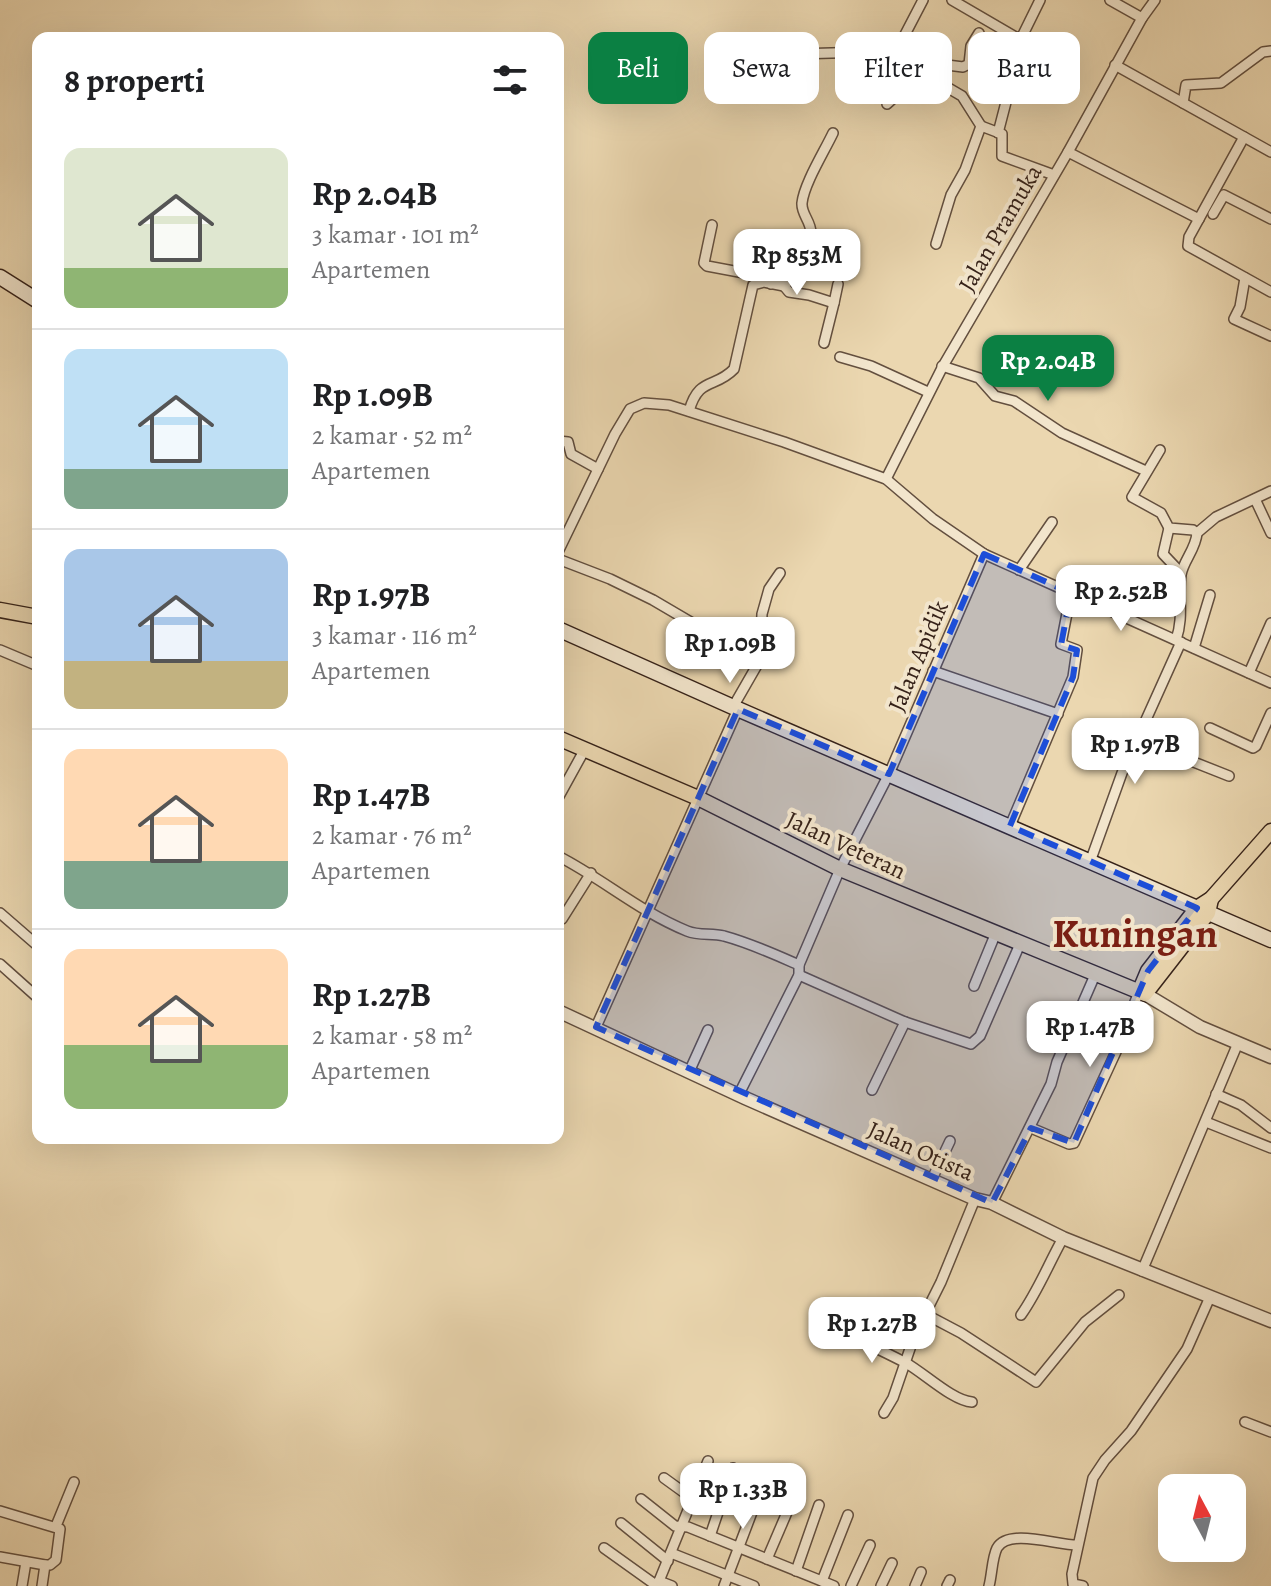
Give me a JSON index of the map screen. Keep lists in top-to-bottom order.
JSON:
{
  "streets": {
    "main road": ["Jalan Veteran"],
    "street": ["Jalan Pramuka", "Jalan Apidik", "Jalan Otista"]
  },
  "crossings": [
    ["Jalan Apidik", "Jalan Veteran"],
    ["Jalan Apidik", "Jalan Otista"]
  ],
  "districts": ["Kuningan"],
  "north": "top",
  "page": {
    "chip": [
      "Beli",
      "Sewa",
      "Filter",
      "Baru"
    ],
    "heading": "8 properti",
    "list": [
      {
        "name": "Rp 2.04B",
        "note": "3 kamar · 101 m² · Apartemen"
      },
      {
        "name": "Rp 1.09B",
        "note": "2 kamar · 52 m² · Apartemen"
      },
      {
        "name": "Rp 1.97B",
        "note": "3 kamar · 116 m² · Apartemen"
      },
      {
        "name": "Rp 1.47B",
        "note": "2 kamar · 76 m² · Apartemen"
      },
      {
        "name": "Rp 1.27B",
        "note": "2 kamar · 58 m² · Apartemen"
      }
    ],
    "price": [
      "Rp 853M",
      "Rp 2.04B",
      "Rp 2.52B",
      "Rp 1.09B",
      "Rp 1.97B",
      "Rp 1.47B",
      "Rp 1.27B",
      "Rp 1.33B"
    ]
  }
}
